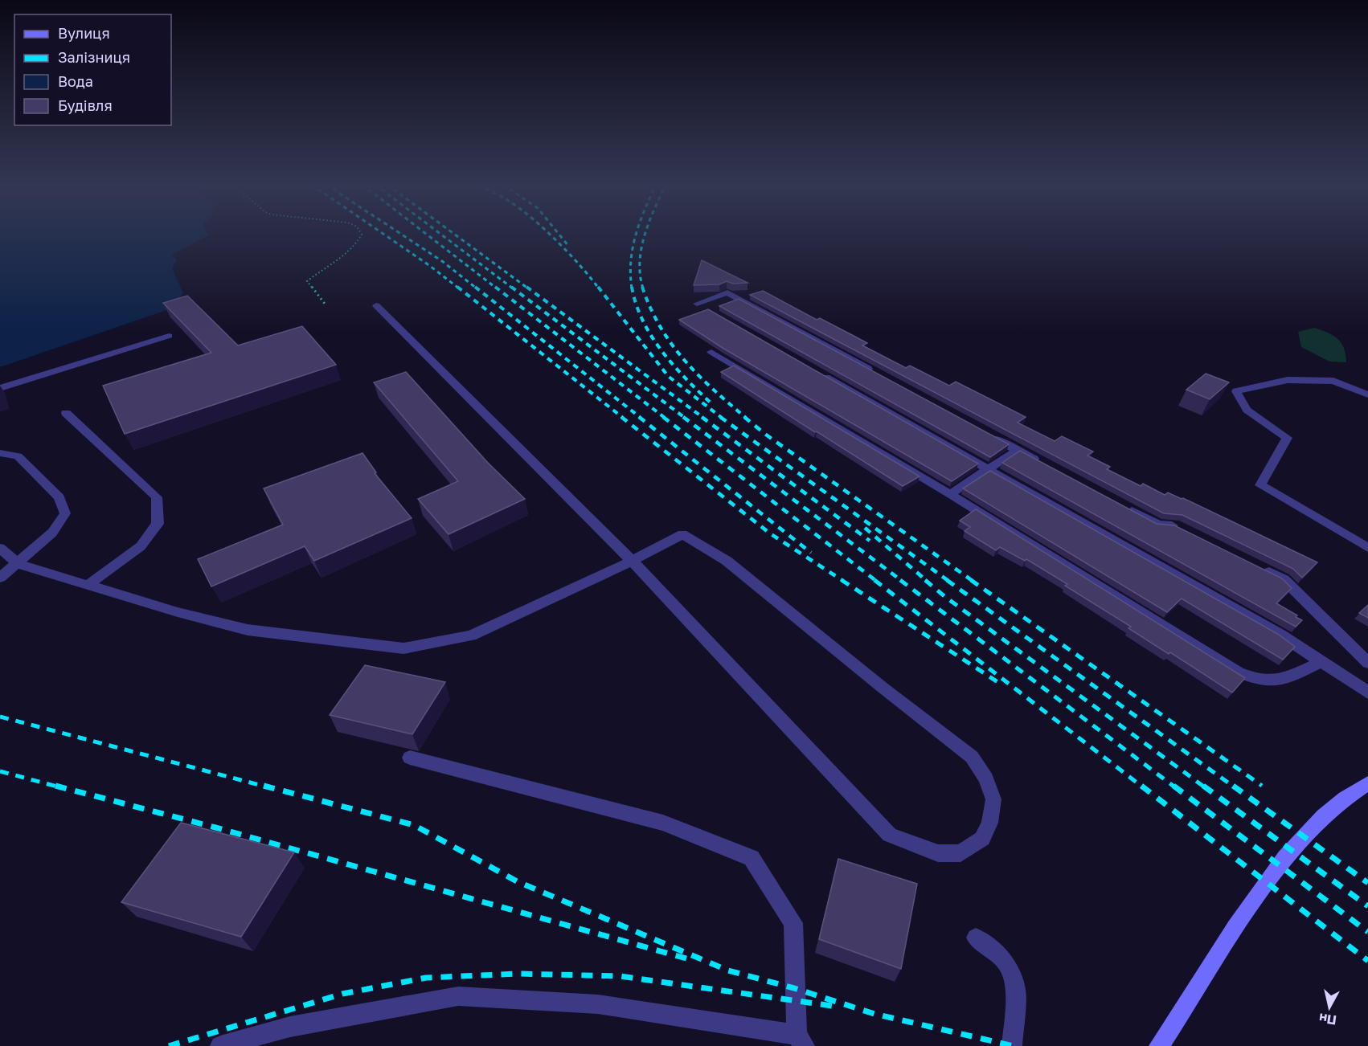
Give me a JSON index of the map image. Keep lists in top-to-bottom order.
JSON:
{
  "legend": [
    "Вулиця",
    "Залізниця",
    "Вода",
    "Будівля"
  ],
  "north": "bottom"
}
